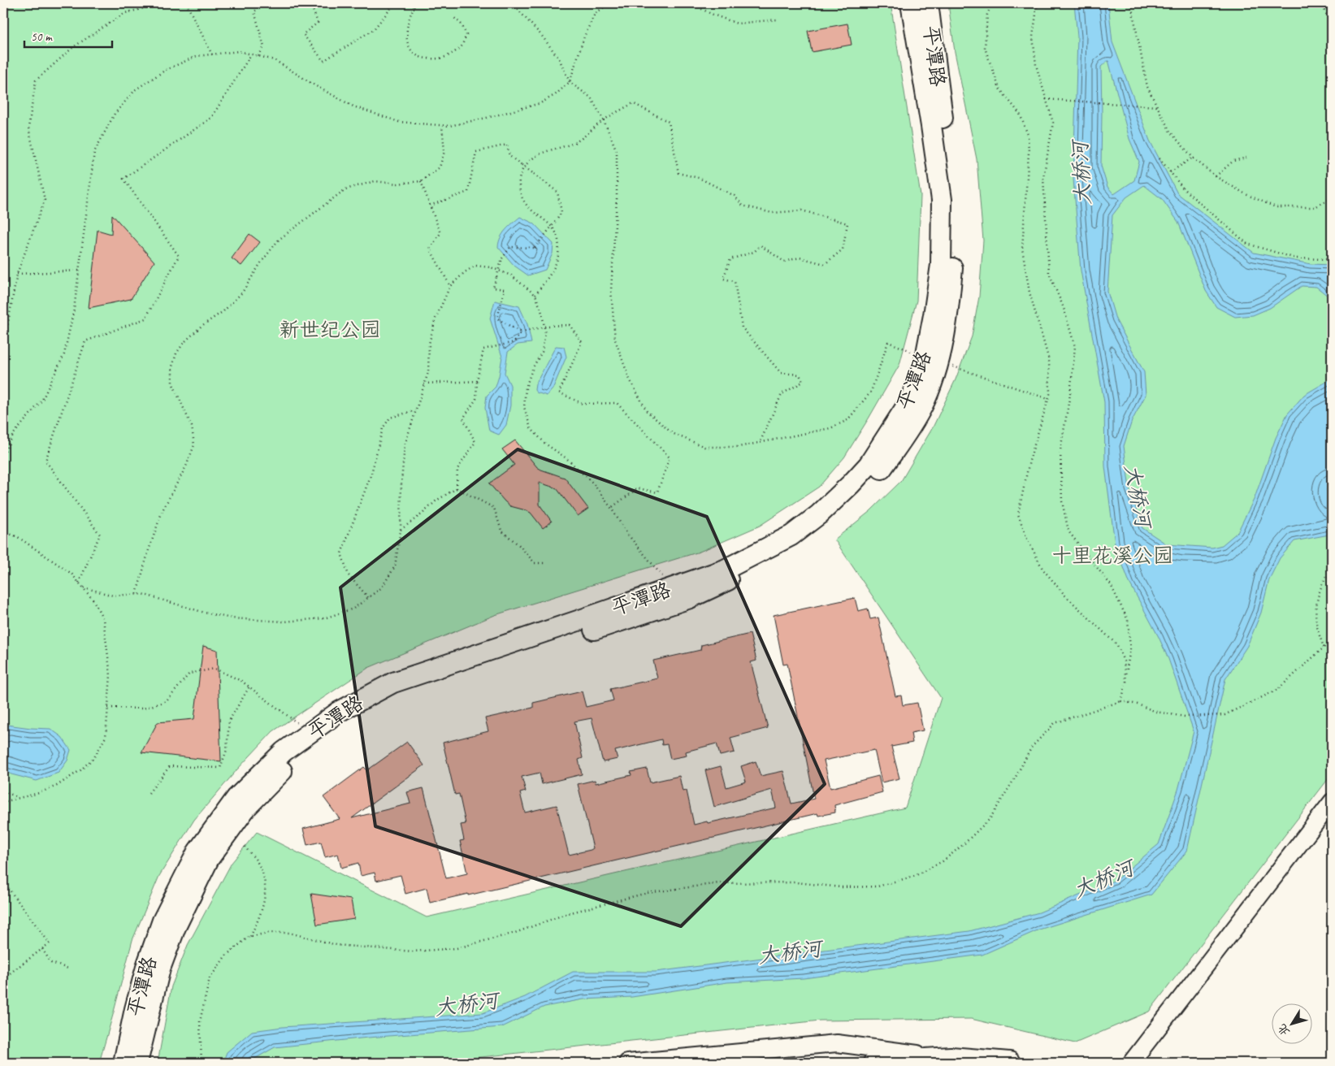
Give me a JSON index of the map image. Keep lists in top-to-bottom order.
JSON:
{
  "streets": {
    "main road": ["平潭路"]
  },
  "water": ["大桥河"],
  "parks": ["新世纪公园", "十里花溪公园"],
  "scale_bar": "50 m",
  "north": "bottom left"
}
